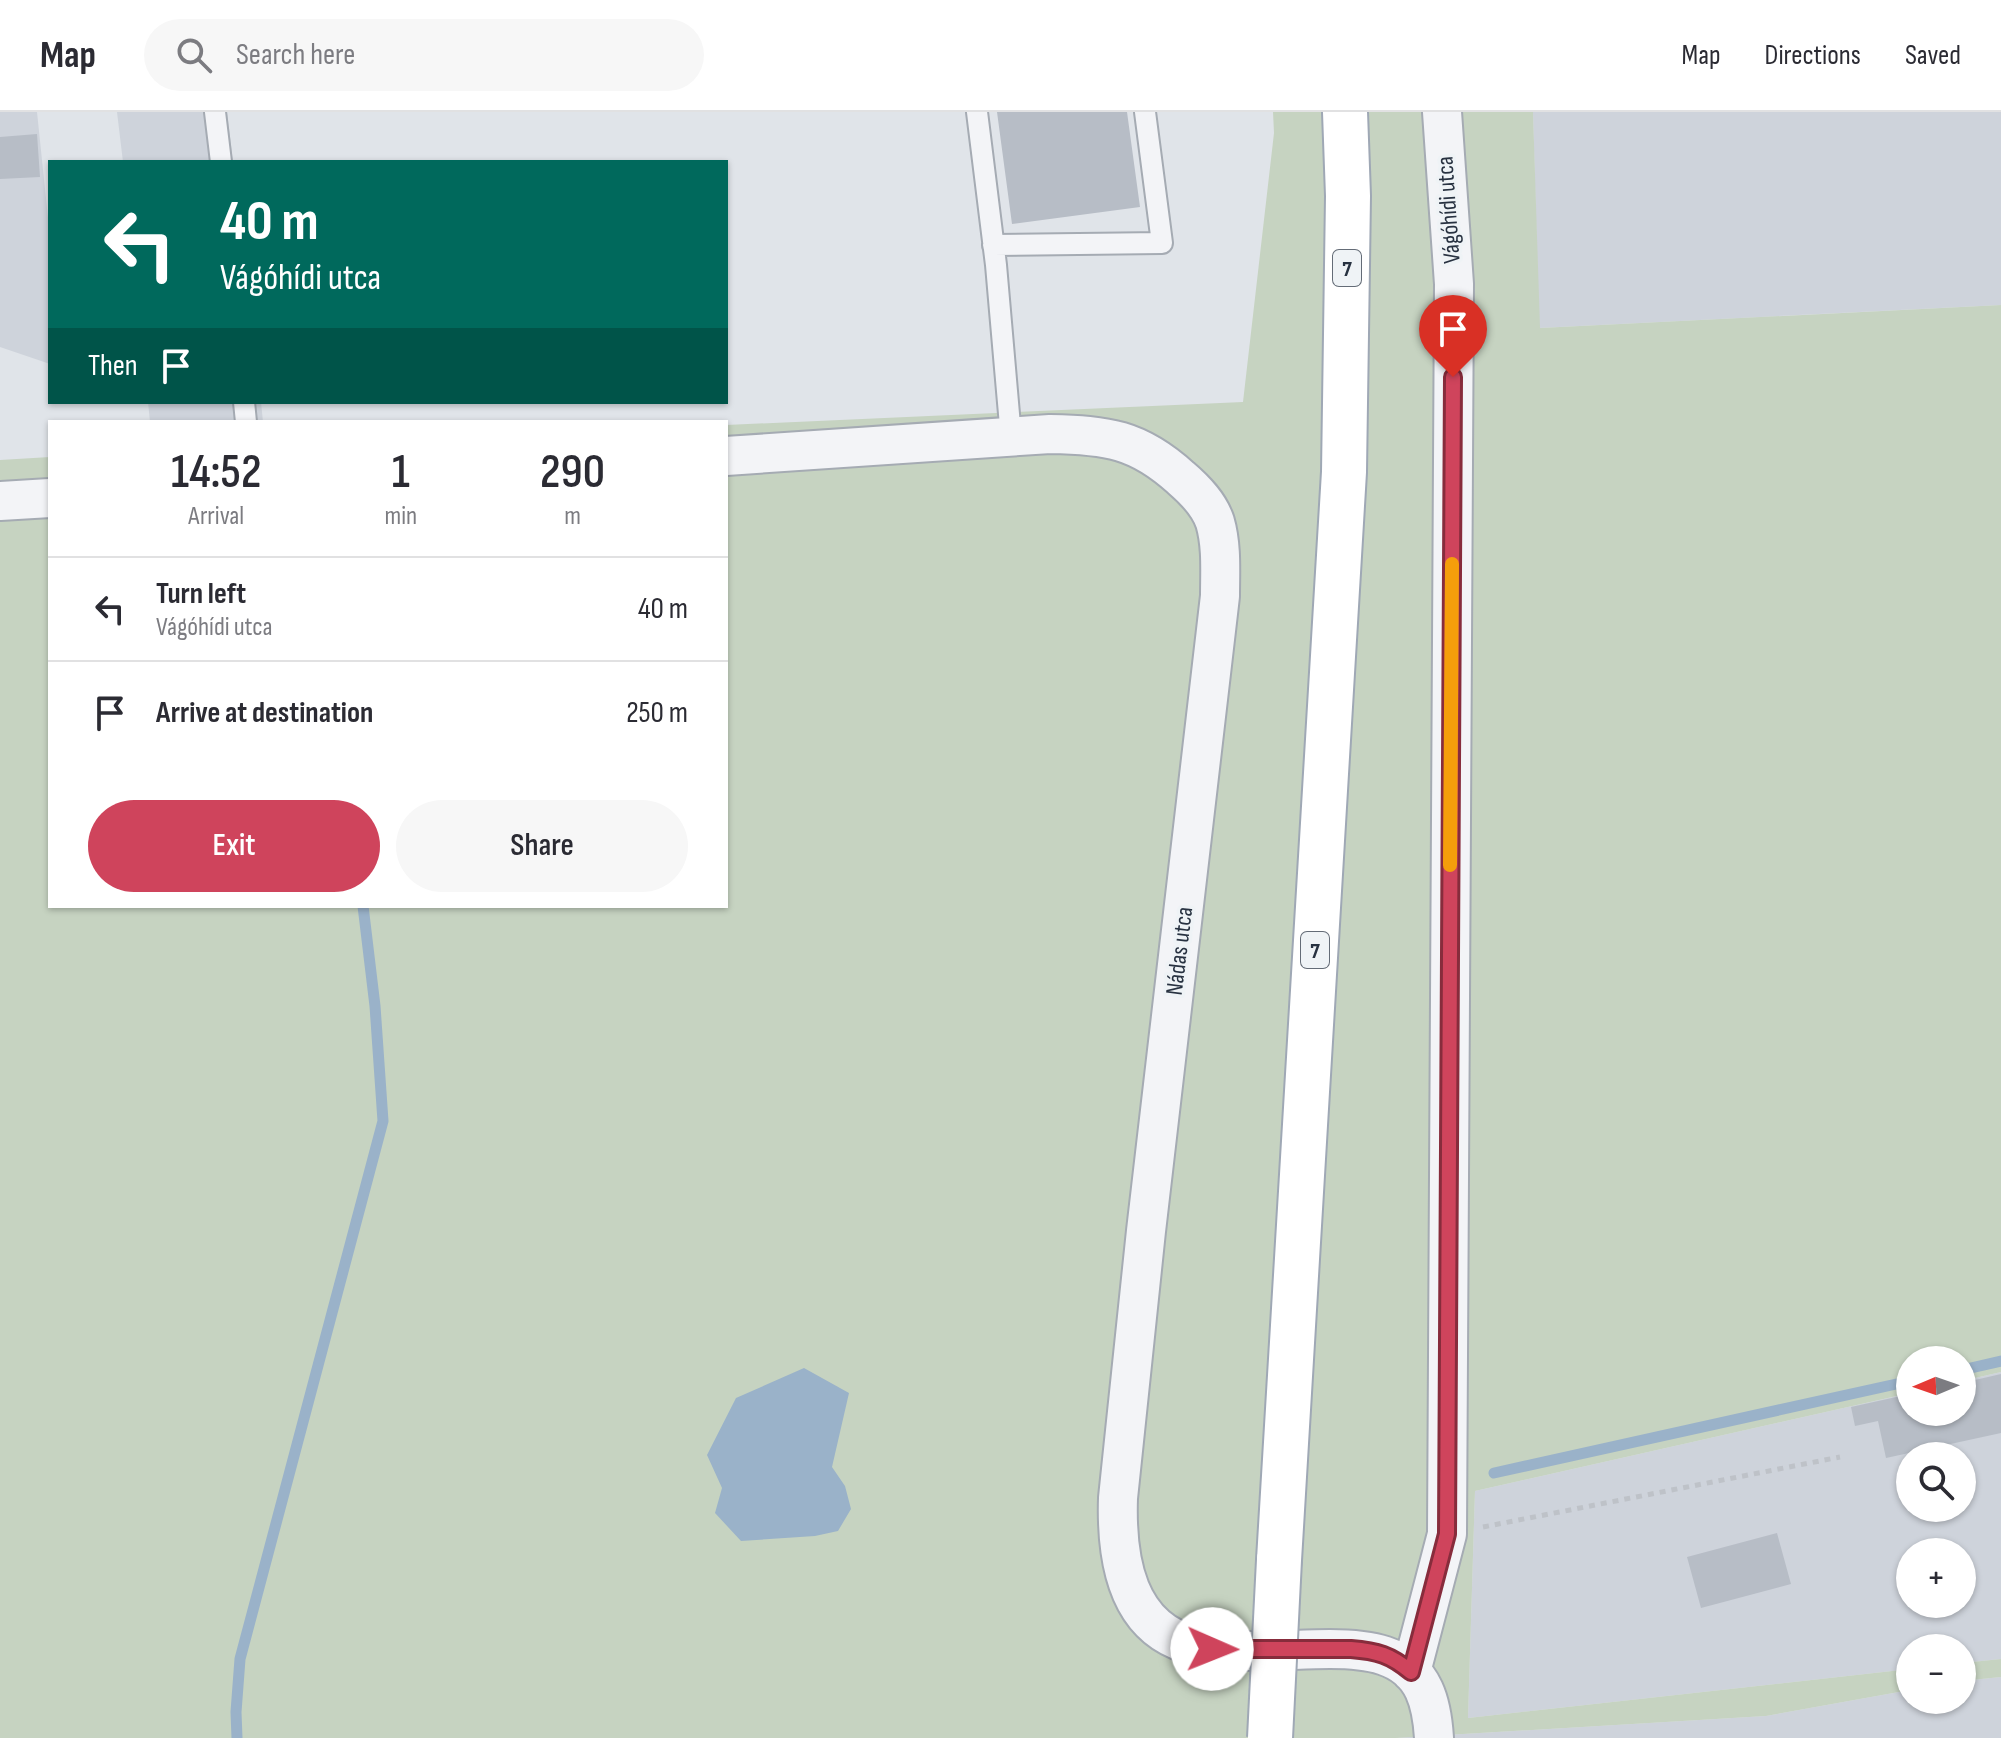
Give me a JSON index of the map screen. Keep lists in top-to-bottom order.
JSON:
{
  "streets": {
    "main road": ["7"],
    "street": ["Vágóhídi utca", "Nádas utca"]
  },
  "crossings": [
    ["Vágóhídi utca", "Nádas utca"]
  ],
  "north": "left",
  "page": {
    "header": "Map",
    "search": "Search here",
    "nav": ["Map", "Directions", "Saved"],
    "turn": ["40 m", "Vágóhídi utca"],
    "then": "Then",
    "eta": [
      "14:52",
      "Arrival",
      "1",
      "min",
      "290",
      "m"
    ],
    "list": [
      {
        "name": "Turn left",
        "note": "Vágóhídi utca",
        "value": "40 m"
      },
      {
        "name": "Arrive at destination",
        "value": "250 m"
      }
    ],
    "buttons": ["Exit", "Share"],
    "map_buttons": ["+", "−"]
  }
}
